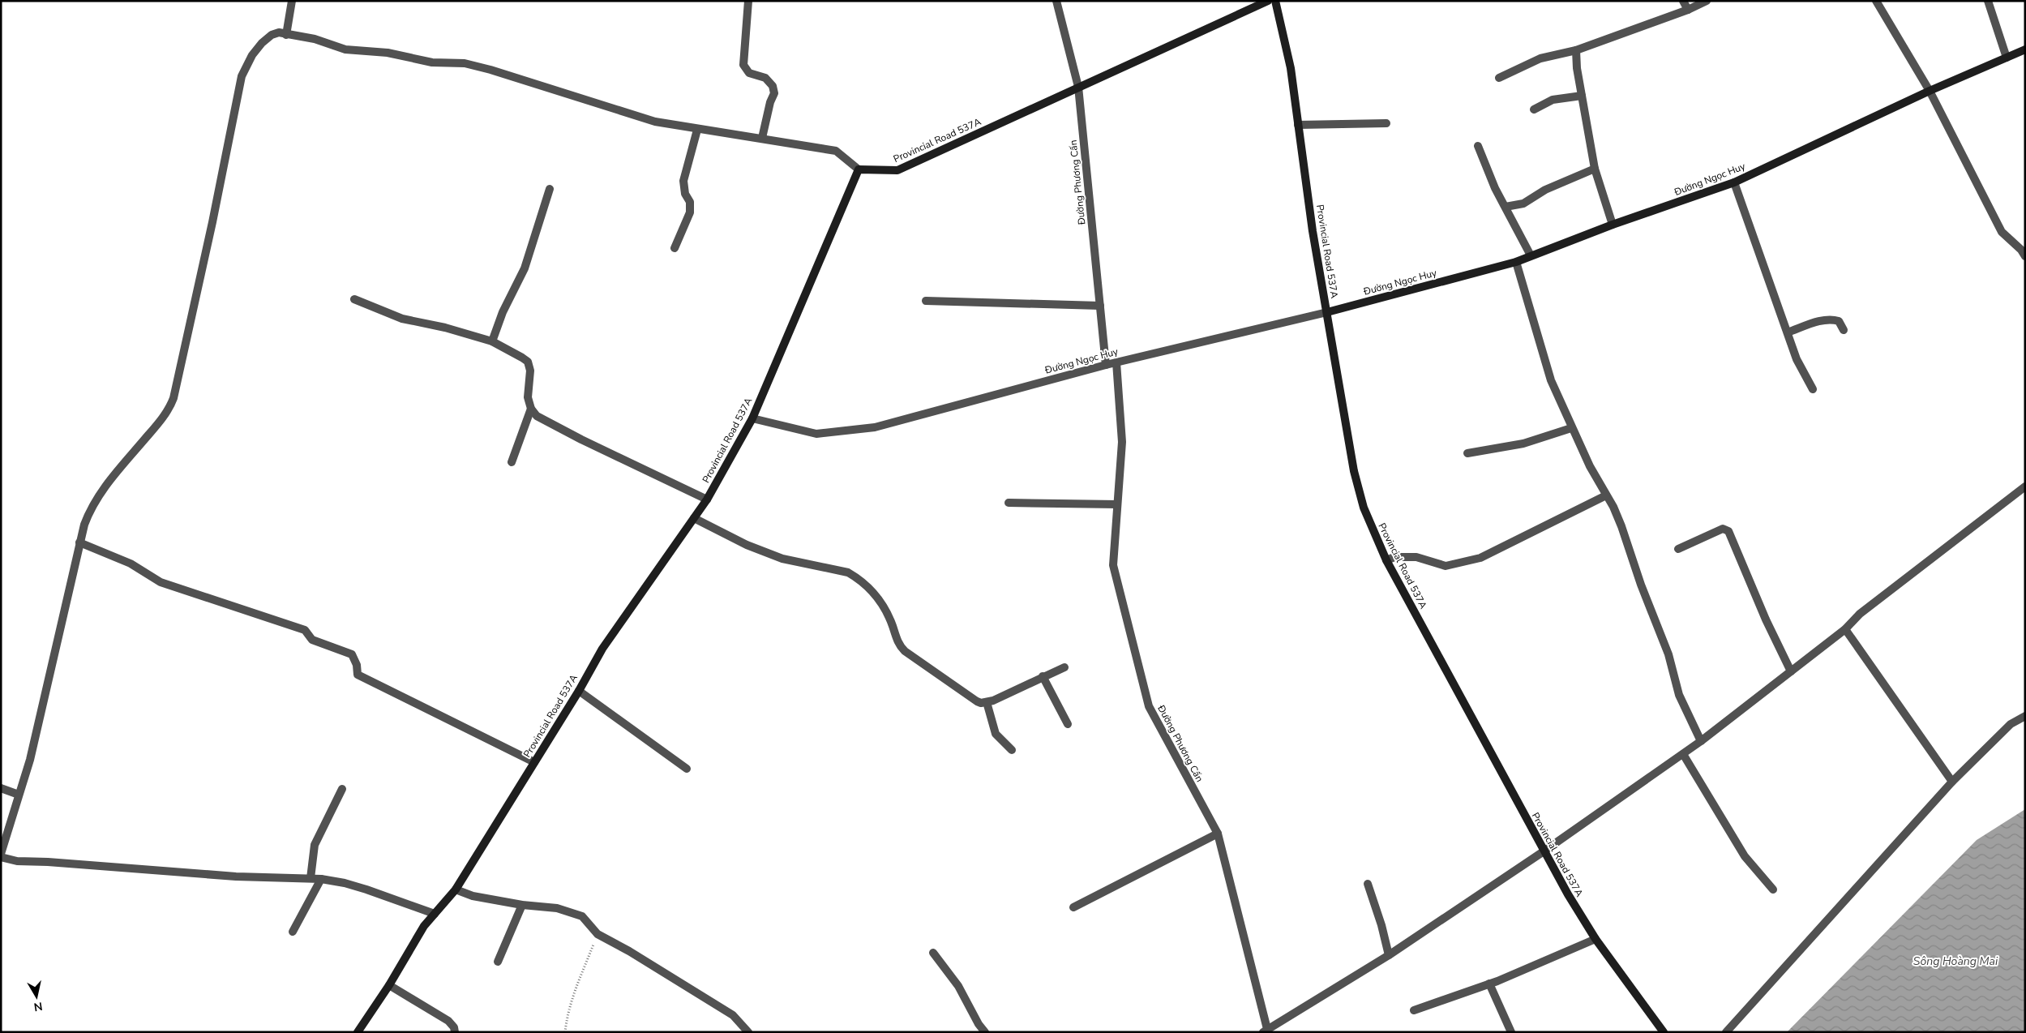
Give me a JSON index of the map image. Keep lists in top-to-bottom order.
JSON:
{
  "streets": {
    "main road": ["Provincial Road 537A", "Đường Ngọc Huy"],
    "street": ["Đường Phương Cấn"]
  },
  "crossings": [
    ["Provincial Road 537A", "Đường Ngọc Huy"],
    ["Provincial Road 537A", "Đường Phương Cấn"],
    ["Đường Ngọc Huy", "Đường Phương Cấn"]
  ],
  "water": ["Sông Hoàng Mai"],
  "north": "bottom"
}
